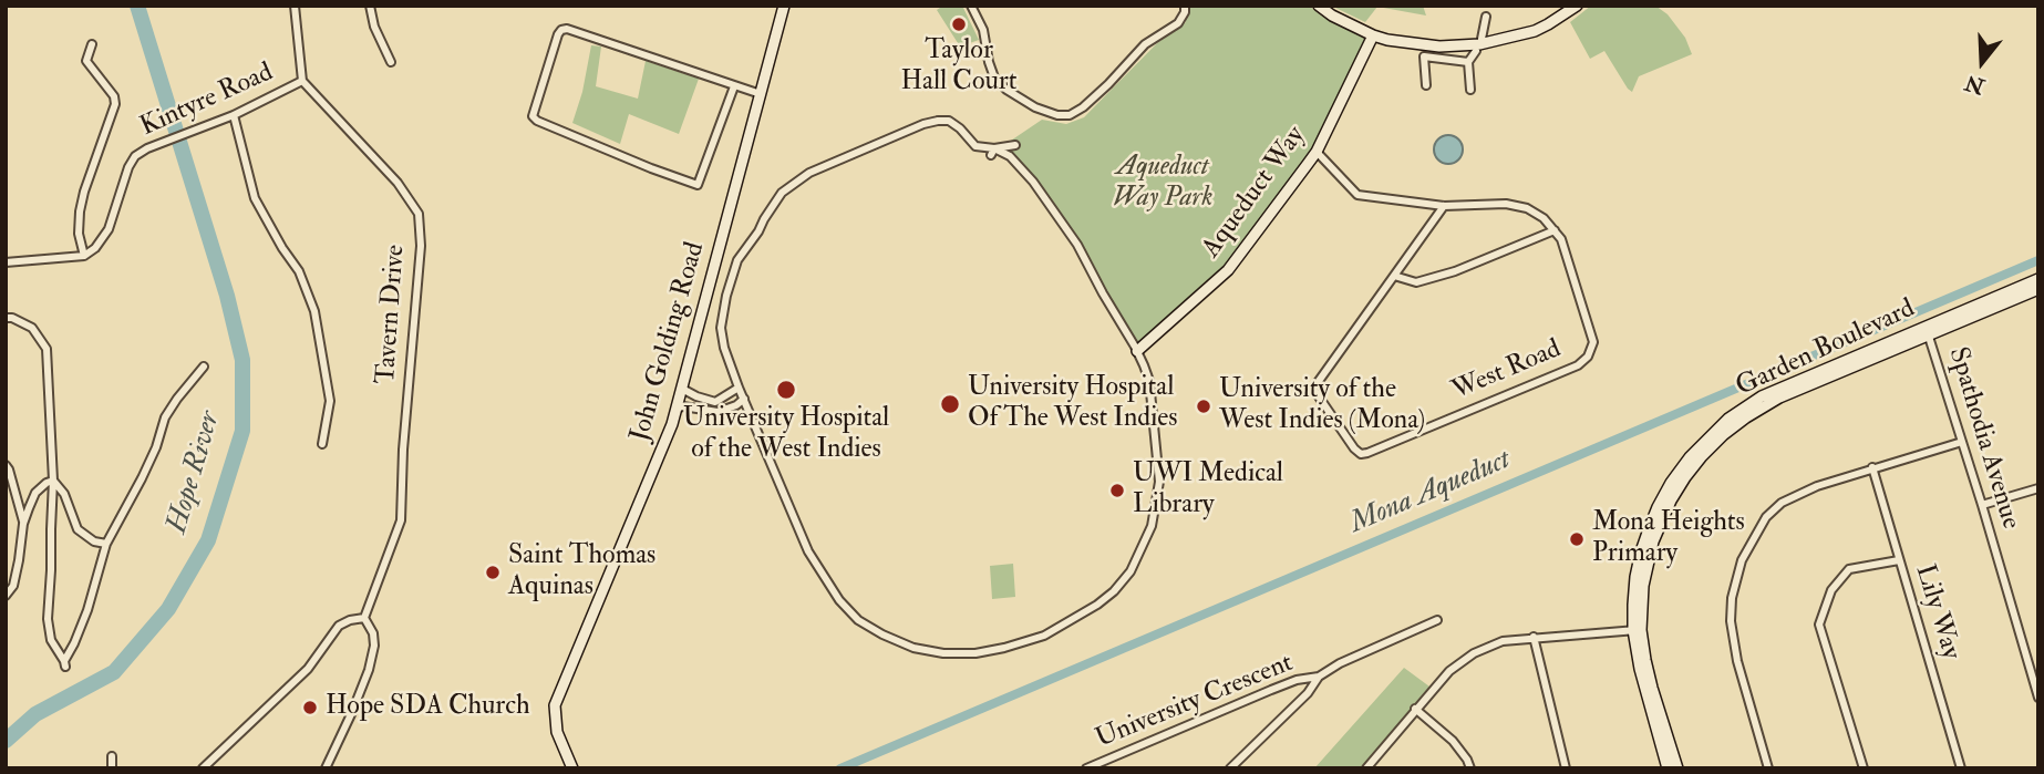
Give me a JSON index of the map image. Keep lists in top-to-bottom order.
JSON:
{
  "streets": {
    "street": [
      "Kintyre Road",
      "Aqueduct Way",
      "Tavern Drive",
      "John Golding Road",
      "Garden Boulevard",
      "West Road",
      "Spathodia Avenue",
      "Lily Way",
      "University Crescent"
    ]
  },
  "crossings": [
    ["Kintyre Road", "Tavern Drive"],
    ["Garden Boulevard", "Spathodia Avenue"]
  ],
  "water": ["Hope River", "Mona Aqueduct"],
  "parks": ["Aqueduct Way Park"],
  "places": [
    "Taylor Hall Court",
    "University Hospital of the West Indies",
    "University Hospital Of The West Indies",
    "University of the West Indies (Mona)",
    "UWI Medical Library",
    "Mona Heights Primary",
    "Saint Thomas Aquinas",
    "Hope SDA Church"
  ],
  "north": "bottom"
}
